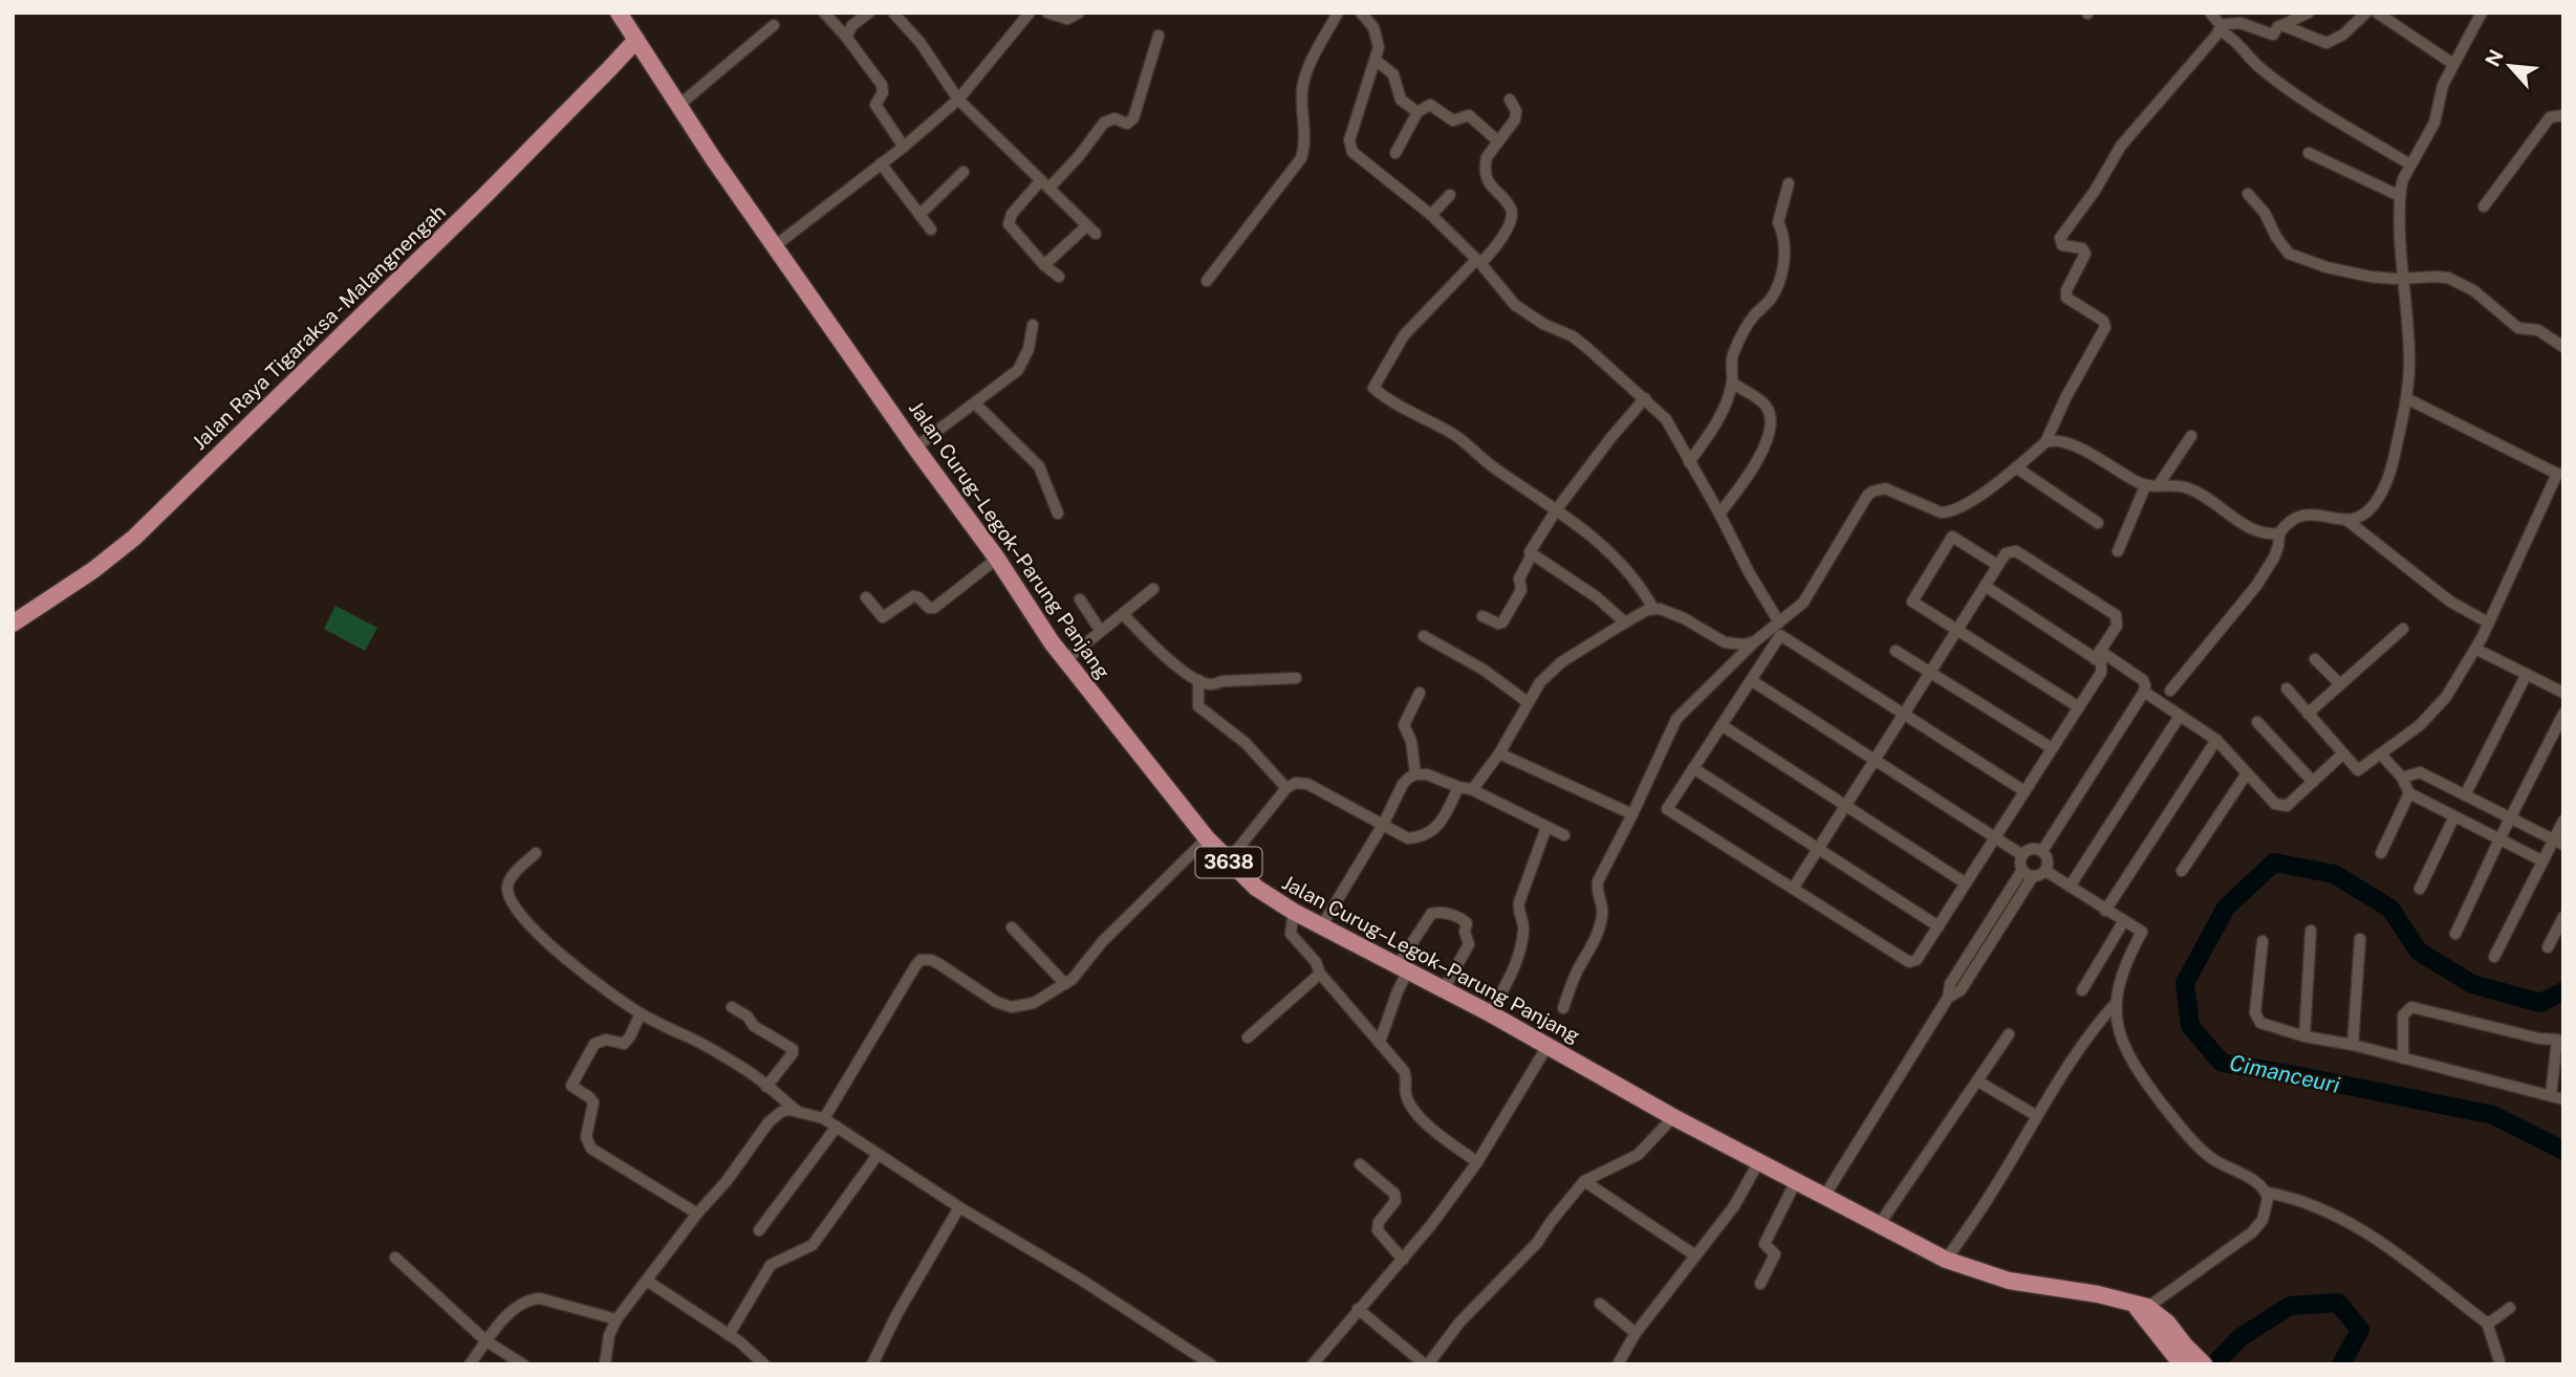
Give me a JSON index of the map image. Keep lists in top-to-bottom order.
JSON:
{
  "streets": {
    "main road": ["Jalan Raya Tigaraksa - Malangnengah", "Jalan Curug–Legok–Parung Panjang", "3638"]
  },
  "crossings": [
    ["Jalan Raya Tigaraksa - Malangnengah", "Jalan Curug–Legok–Parung Panjang"],
    ["Jalan Curug–Legok–Parung Panjang", "3638"]
  ],
  "water": ["Cimanceuri"],
  "north": "top left"
}
